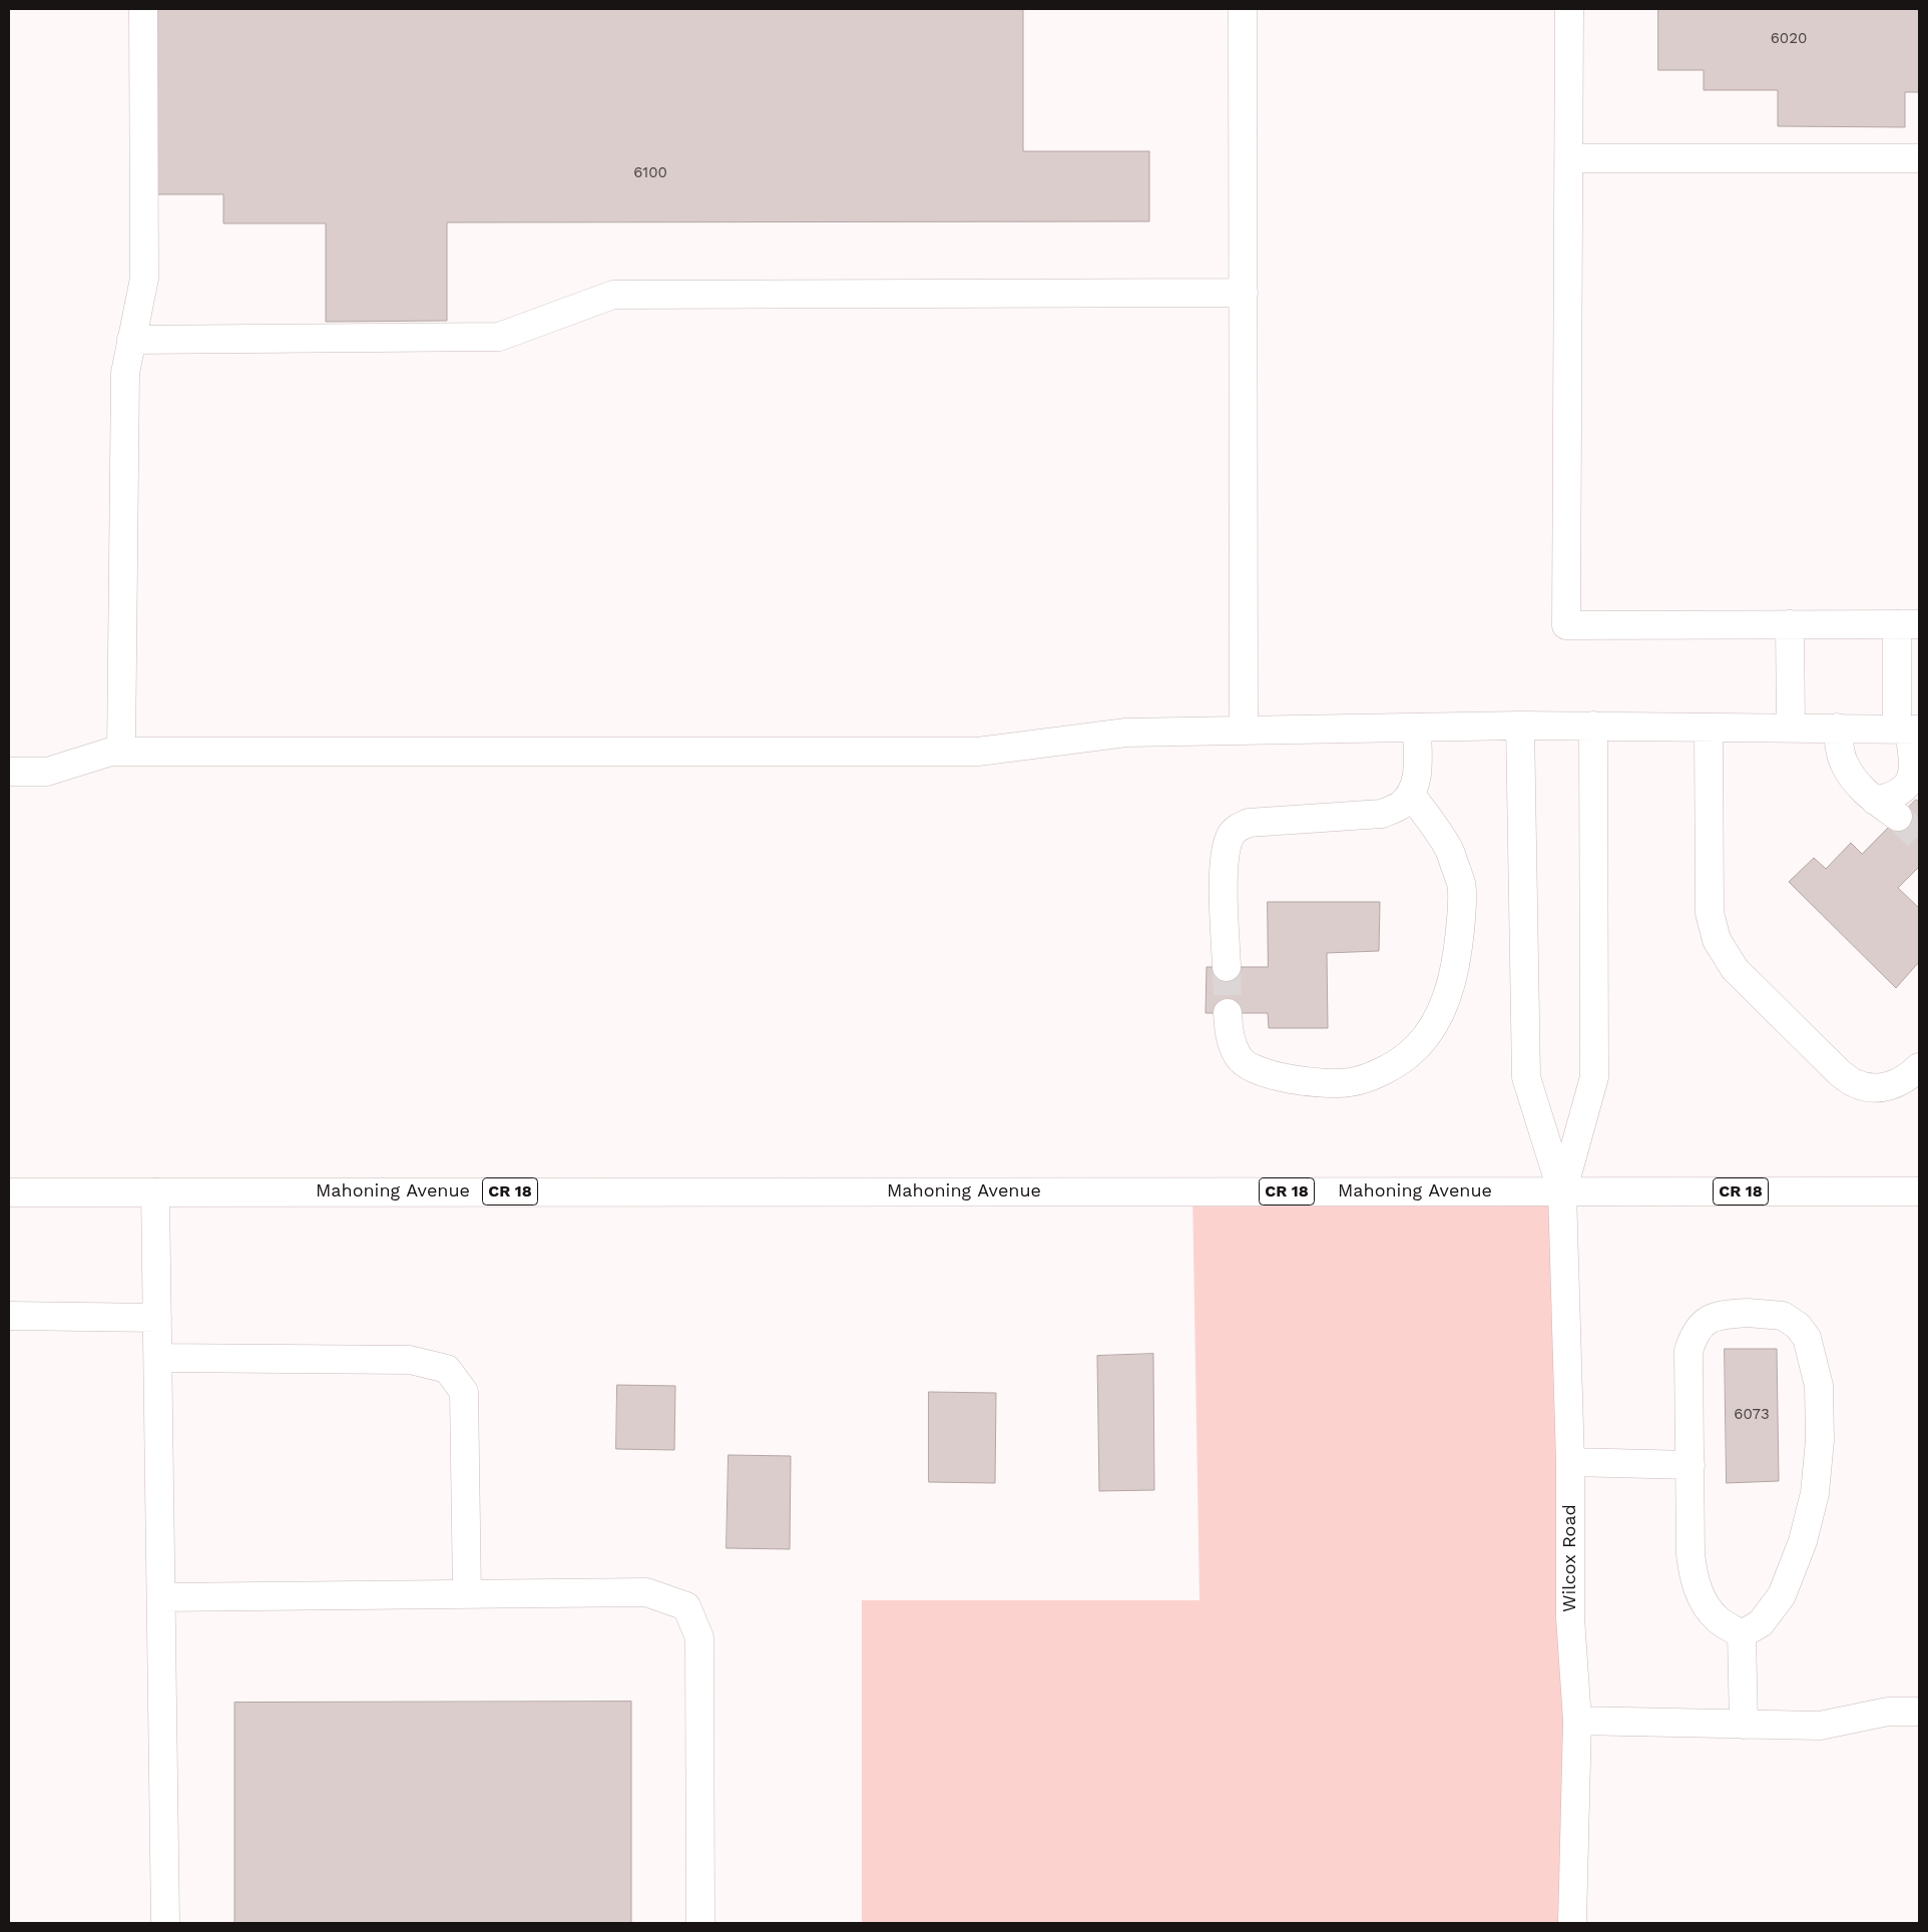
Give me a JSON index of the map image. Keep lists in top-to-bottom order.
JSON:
{
  "streets": {
    "main road": ["Mahoning Avenue", "CR 18", "Wilcox Road"]
  },
  "crossings": [
    ["Mahoning Avenue", "Wilcox Road"]
  ],
  "house_numbers": ["6020", "6100", "6073"]
}
